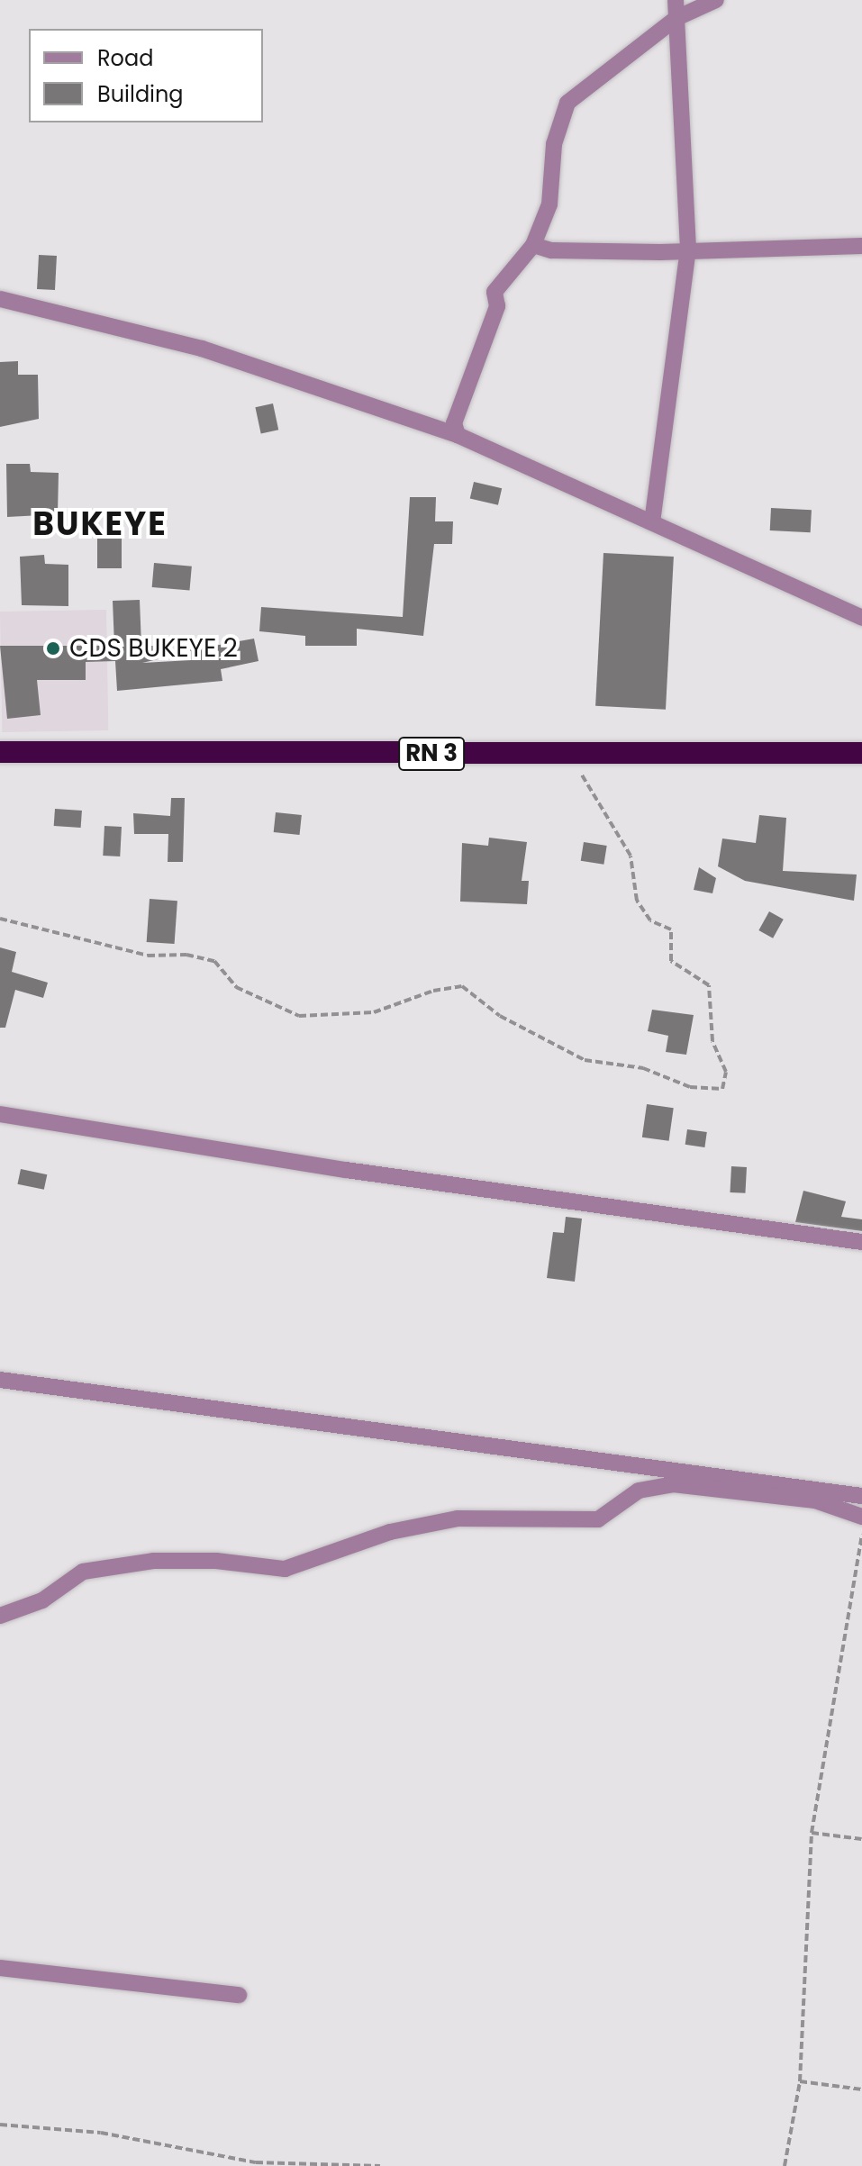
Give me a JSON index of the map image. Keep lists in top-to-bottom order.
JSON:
{
  "streets": {
    "highway": ["RN 3"]
  },
  "districts": ["BUKEYE"],
  "places": ["CDS BUKEYE 2"],
  "legend": ["Road", "Building"]
}
